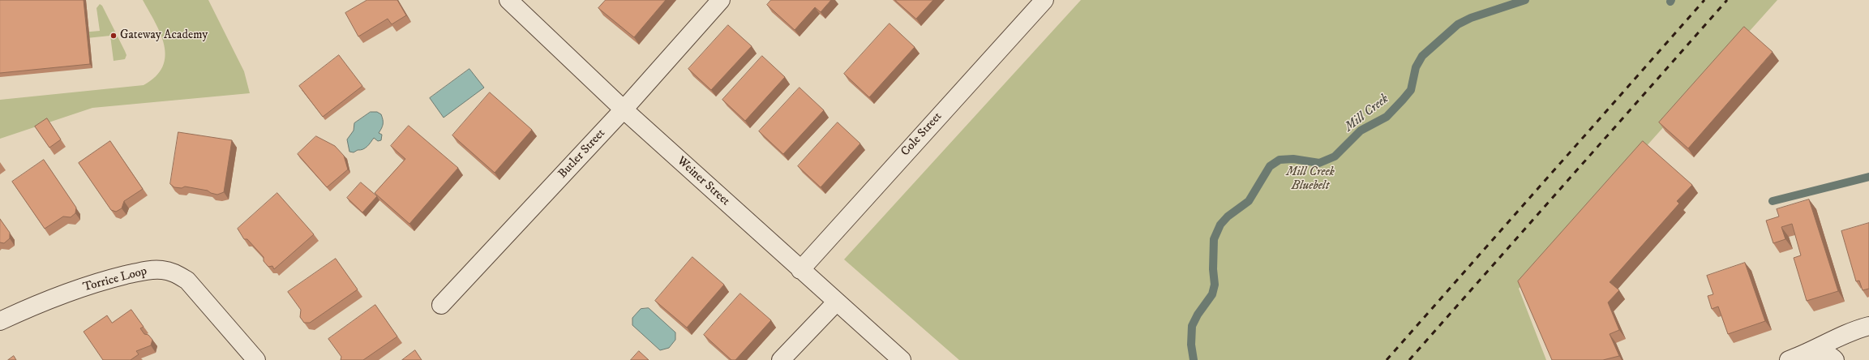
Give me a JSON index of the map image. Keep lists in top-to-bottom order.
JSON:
{
  "streets": {
    "street": [
      "Cole Street",
      "Butler Street",
      "Weiner Street",
      "Torrice Loop"
    ]
  },
  "crossings": [
    ["Cole Street", "Weiner Street"],
    ["Butler Street", "Weiner Street"]
  ],
  "water": ["Mill Creek"],
  "parks": ["Mill Creek Bluebelt"],
  "places": ["Gateway Academy"]
}
